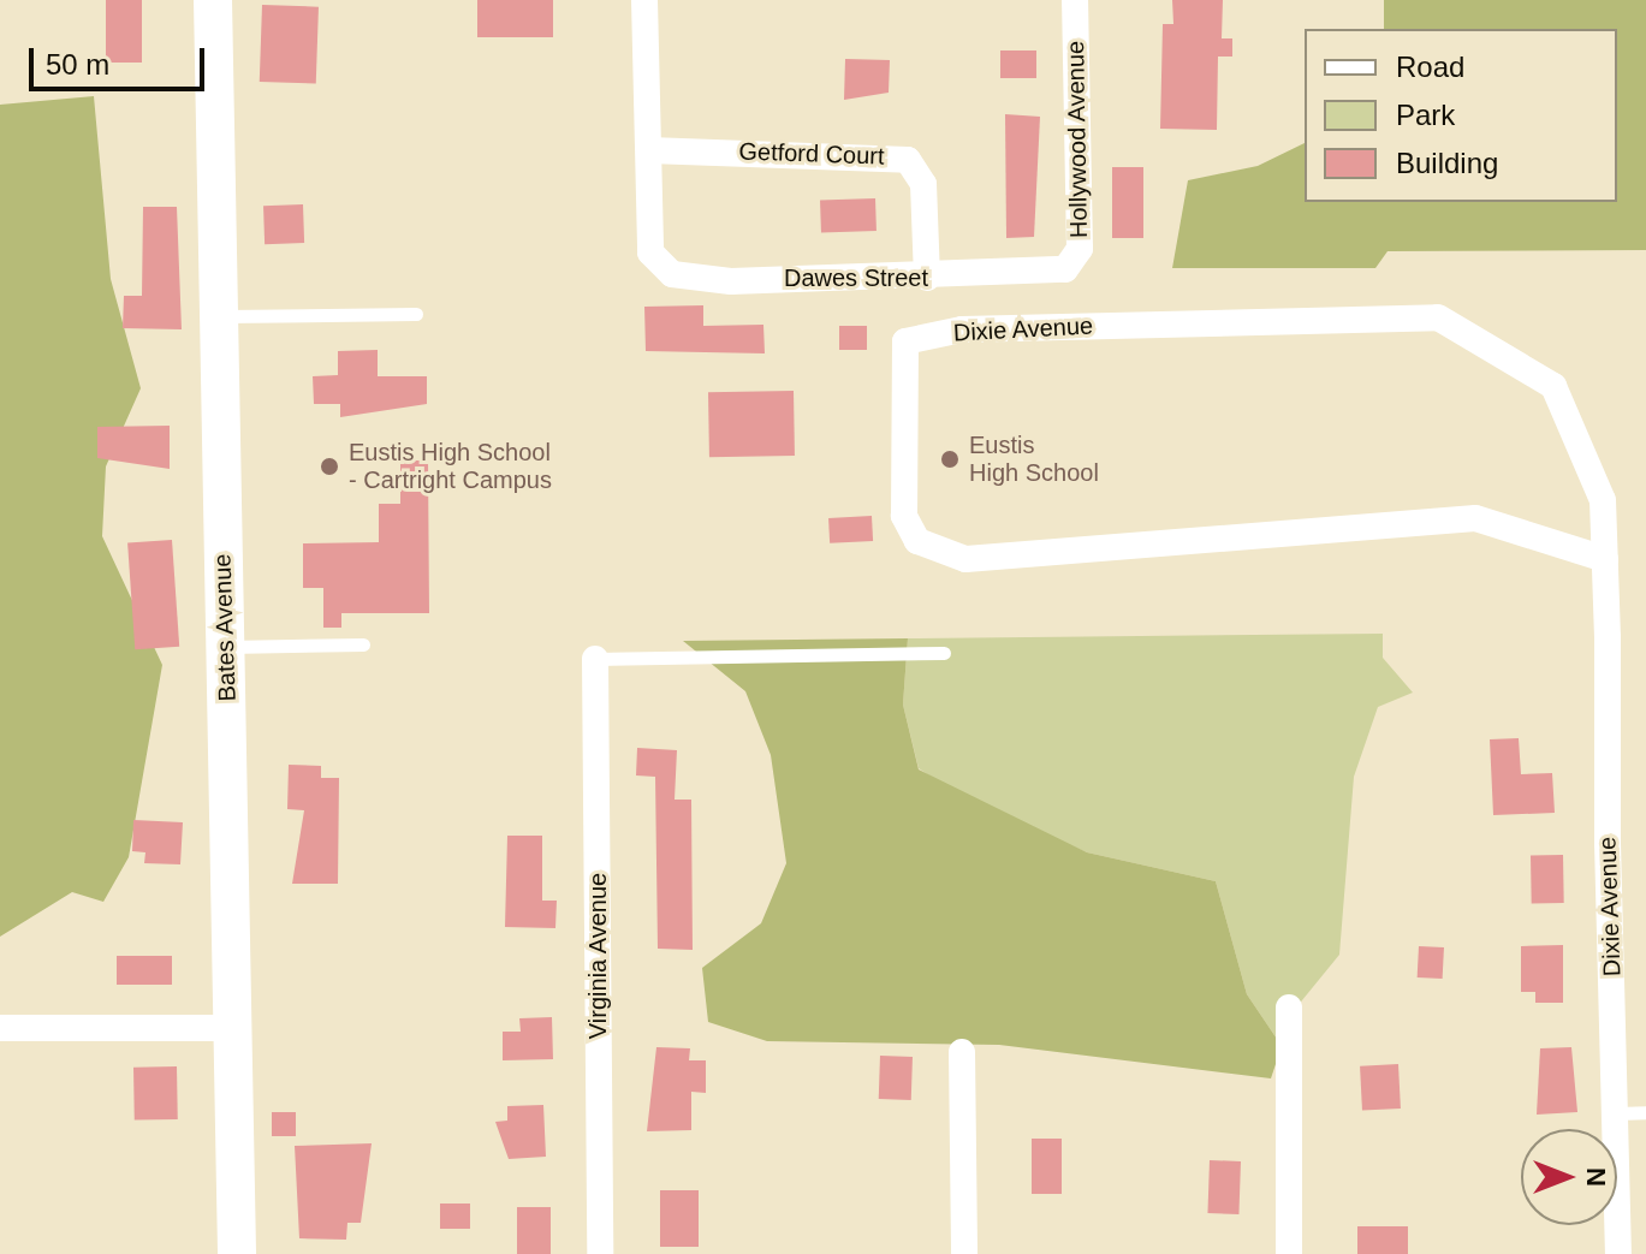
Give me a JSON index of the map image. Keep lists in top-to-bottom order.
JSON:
{
  "streets": {
    "street": [
      "Hollywood Avenue",
      "Getford Court",
      "Dawes Street",
      "Dixie Avenue",
      "Bates Avenue",
      "Virginia Avenue"
    ]
  },
  "crossings": [
    ["Hollywood Avenue", "Dawes Street"],
    ["Getford Court", "Dawes Street"]
  ],
  "places": ["Eustis High School", "Eustis High School - Cartright Campus"],
  "legend": ["Road", "Park", "Building"],
  "scale_bar": "50 m",
  "north": "right"
}
